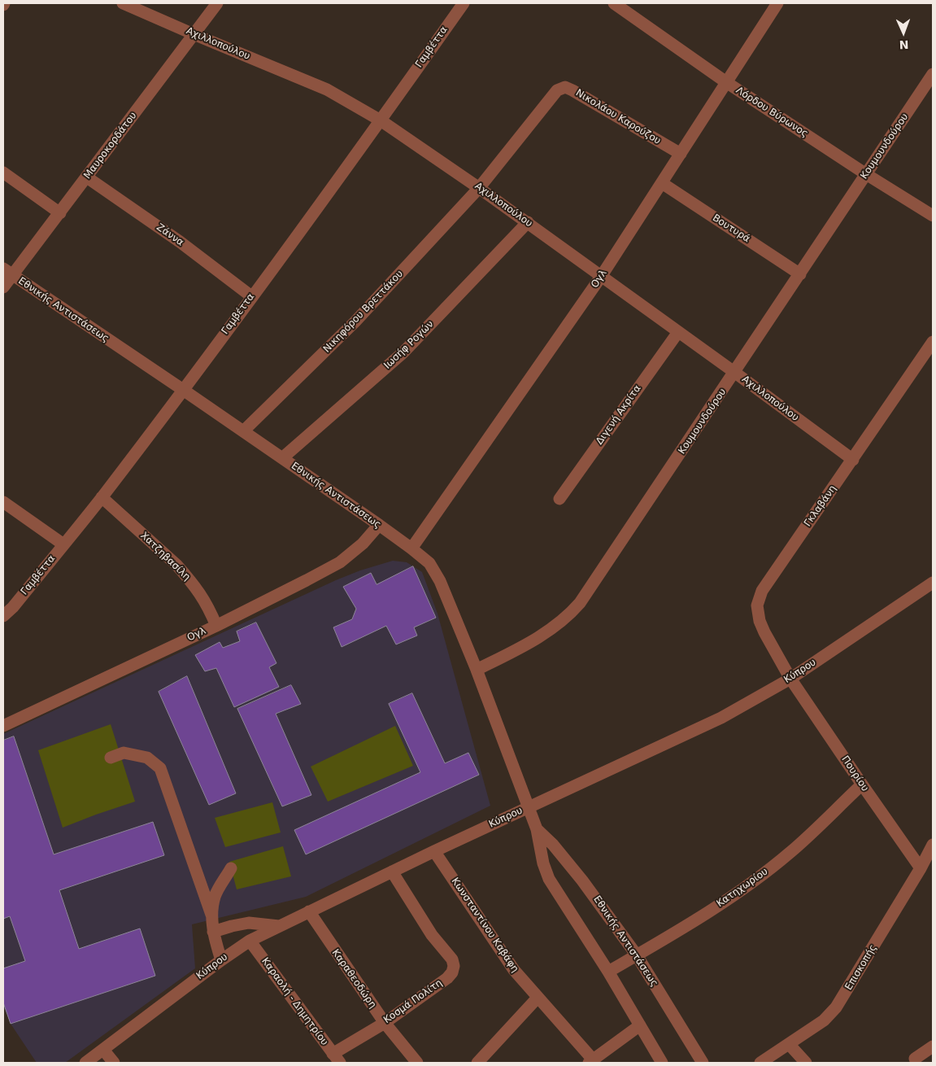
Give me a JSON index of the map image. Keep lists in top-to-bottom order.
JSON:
{
  "streets": {
    "street": [
      "Αχιλλοπούλου",
      "Γαμβέττα",
      "Λόρδου Βύρωνος",
      "Νικολάου Καρούζου",
      "Μαυροκορδάτου",
      "Κουμουνδούρου",
      "Βουτυρά",
      "Ζάννα",
      "Ογλ",
      "Εθνικής Αντιστάσεως",
      "Νικηφόρου Βρεττάκου",
      "Ιωσήφ Ρογών",
      "Διγενή Ακρίτα",
      "Γκλαβάνη",
      "Χατζηβασίλη",
      "Κύπρου",
      "Πουρίου",
      "Κατηχωρίου",
      "Κωνσταντίνου Καβάφη",
      "Επισκοπής",
      "Καραθεοδώρη",
      "Καραολή - Δημητρίου",
      "Κοσμά Πολίτη"
    ]
  },
  "crossings": [
    ["Αχιλλοπούλου", "Γαμβέττα"],
    ["Αχιλλοπούλου", "Νικολάου Καρούζου"],
    ["Αχιλλοπούλου", "Μαυροκορδάτου"],
    ["Αχιλλοπούλου", "Κουμουνδούρου"],
    ["Αχιλλοπούλου", "Ογλ"],
    ["Αχιλλοπούλου", "Νικηφόρου Βρεττάκου"],
    ["Αχιλλοπούλου", "Ιωσήφ Ρογών"],
    ["Αχιλλοπούλου", "Διγενή Ακρίτα"],
    ["Αχιλλοπούλου", "Γκλαβάνη"],
    ["Γαμβέττα", "Ζάννα"],
    ["Γαμβέττα", "Εθνικής Αντιστάσεως"],
    ["Γαμβέττα", "Χατζηβασίλη"],
    ["Λόρδου Βύρωνος", "Κουμουνδούρου"],
    ["Λόρδου Βύρωνος", "Ογλ"],
    ["Νικολάου Καρούζου", "Ογλ"],
    ["Νικολάου Καρούζου", "Νικηφόρου Βρεττάκου"],
    ["Μαυροκορδάτου", "Ζάννα"],
    ["Μαυροκορδάτου", "Εθνικής Αντιστάσεως"],
    ["Κουμουνδούρου", "Βουτυρά"],
    ["Κουμουνδούρου", "Εθνικής Αντιστάσεως"],
    ["Βουτυρά", "Ογλ"],
    ["Ογλ", "Εθνικής Αντιστάσεως"],
    ["Ογλ", "Χατζηβασίλη"],
    ["Εθνικής Αντιστάσεως", "Νικηφόρου Βρεττάκου"],
    ["Εθνικής Αντιστάσεως", "Ιωσήφ Ρογών"],
    ["Εθνικής Αντιστάσεως", "Κύπρου"],
    ["Εθνικής Αντιστάσεως", "Κατηχωρίου"],
    ["Γκλαβάνη", "Κύπρου"],
    ["Γκλαβάνη", "Πουρίου"],
    ["Κύπρου", "Πουρίου"],
    ["Κύπρου", "Κωνσταντίνου Καβάφη"],
    ["Κύπρου", "Καραθεοδώρη"],
    ["Κύπρου", "Καραολή - Δημητρίου"],
    ["Κύπρου", "Κοσμά Πολίτη"],
    ["Πουρίου", "Κατηχωρίου"],
    ["Πουρίου", "Επισκοπής"],
    ["Καραθεοδώρη", "Κοσμά Πολίτη"],
    ["Καραολή - Δημητρίου", "Κοσμά Πολίτη"]
  ],
  "north": "bottom"
}
